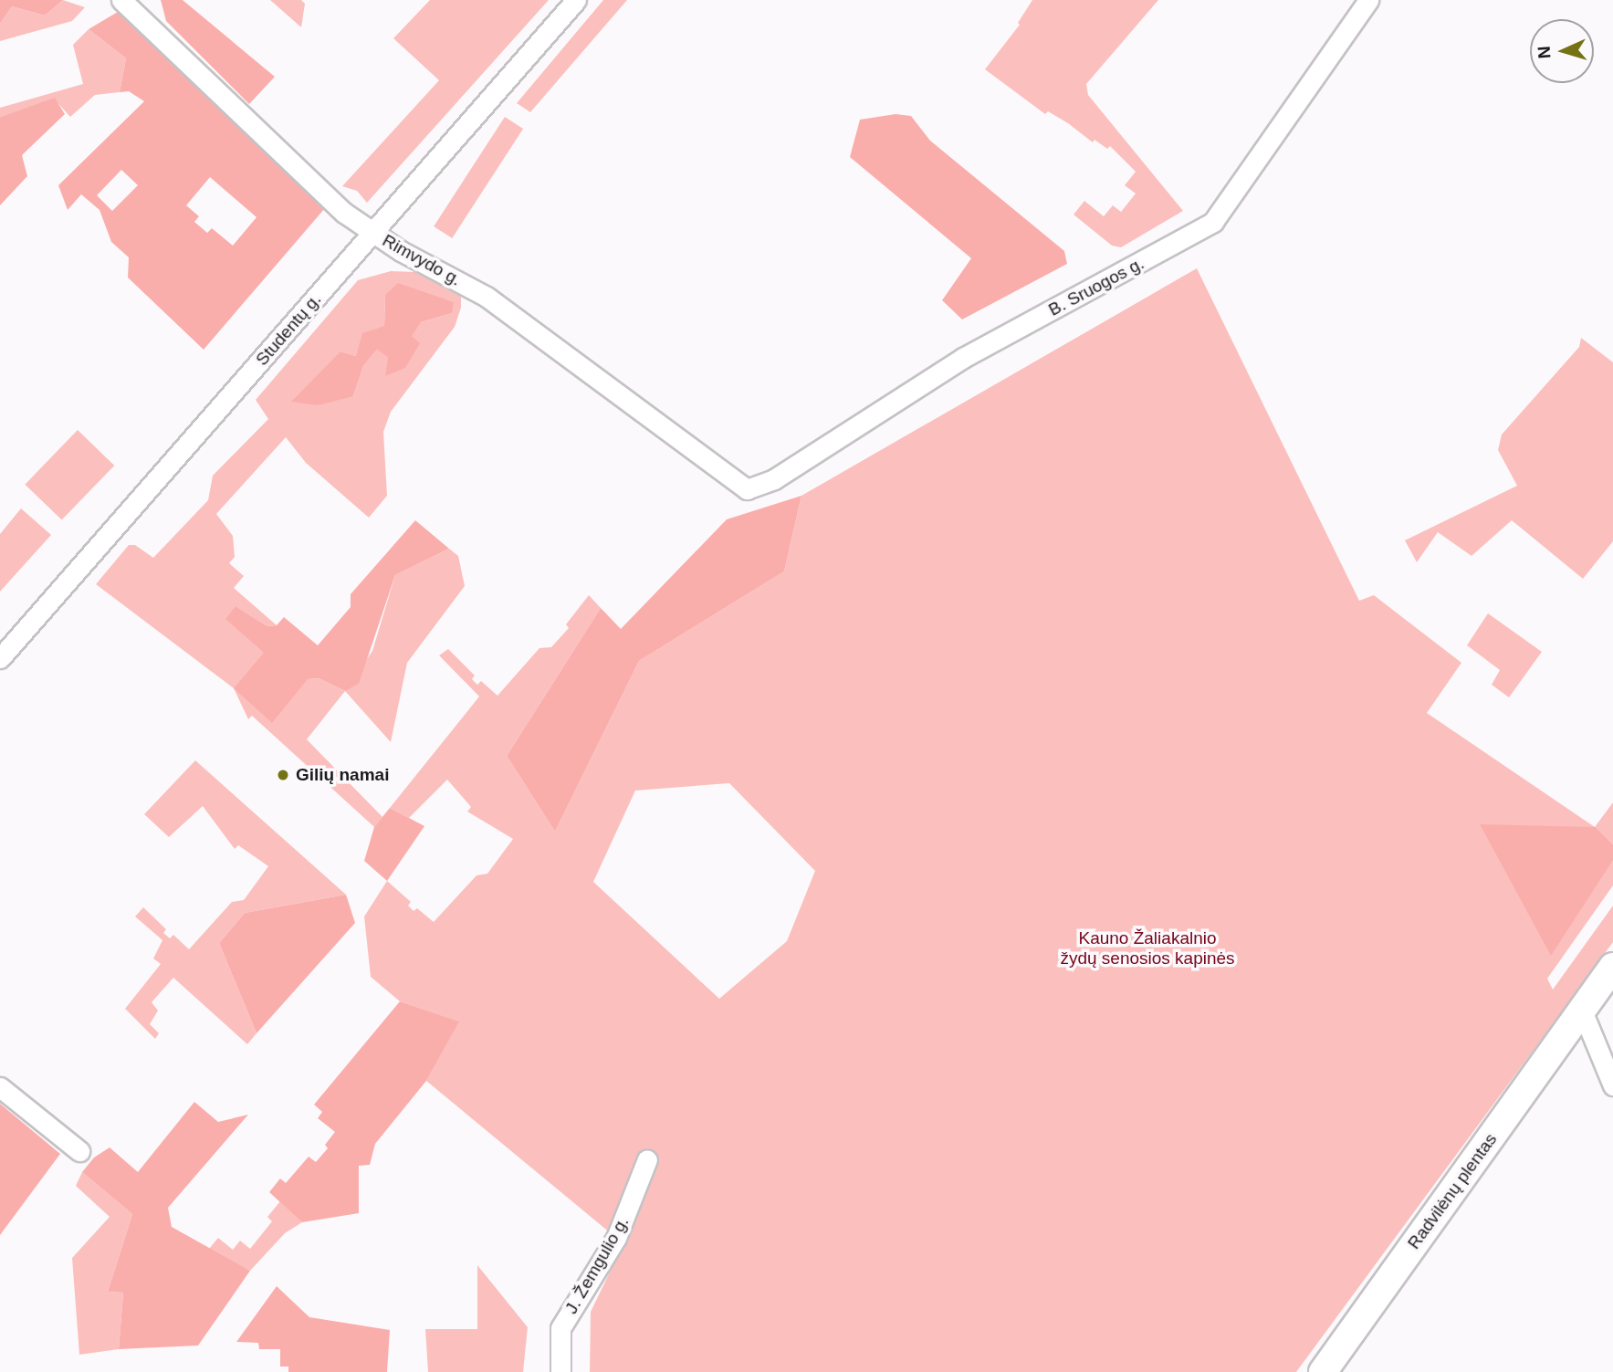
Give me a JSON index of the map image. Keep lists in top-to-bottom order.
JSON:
{
  "streets": {
    "street": [
      "Rimvydo g.",
      "B. Sruogos g.",
      "Studentų g.",
      "Radvilėnų plentas",
      "J. Žemgulio g."
    ]
  },
  "crossings": [
    ["Rimvydo g.", "B. Sruogos g."],
    ["Rimvydo g.", "Studentų g."]
  ],
  "parks": ["Kauno Žaliakalnio žydų senosios kapinės"],
  "places": ["Gilių namai"],
  "north": "left"
}
